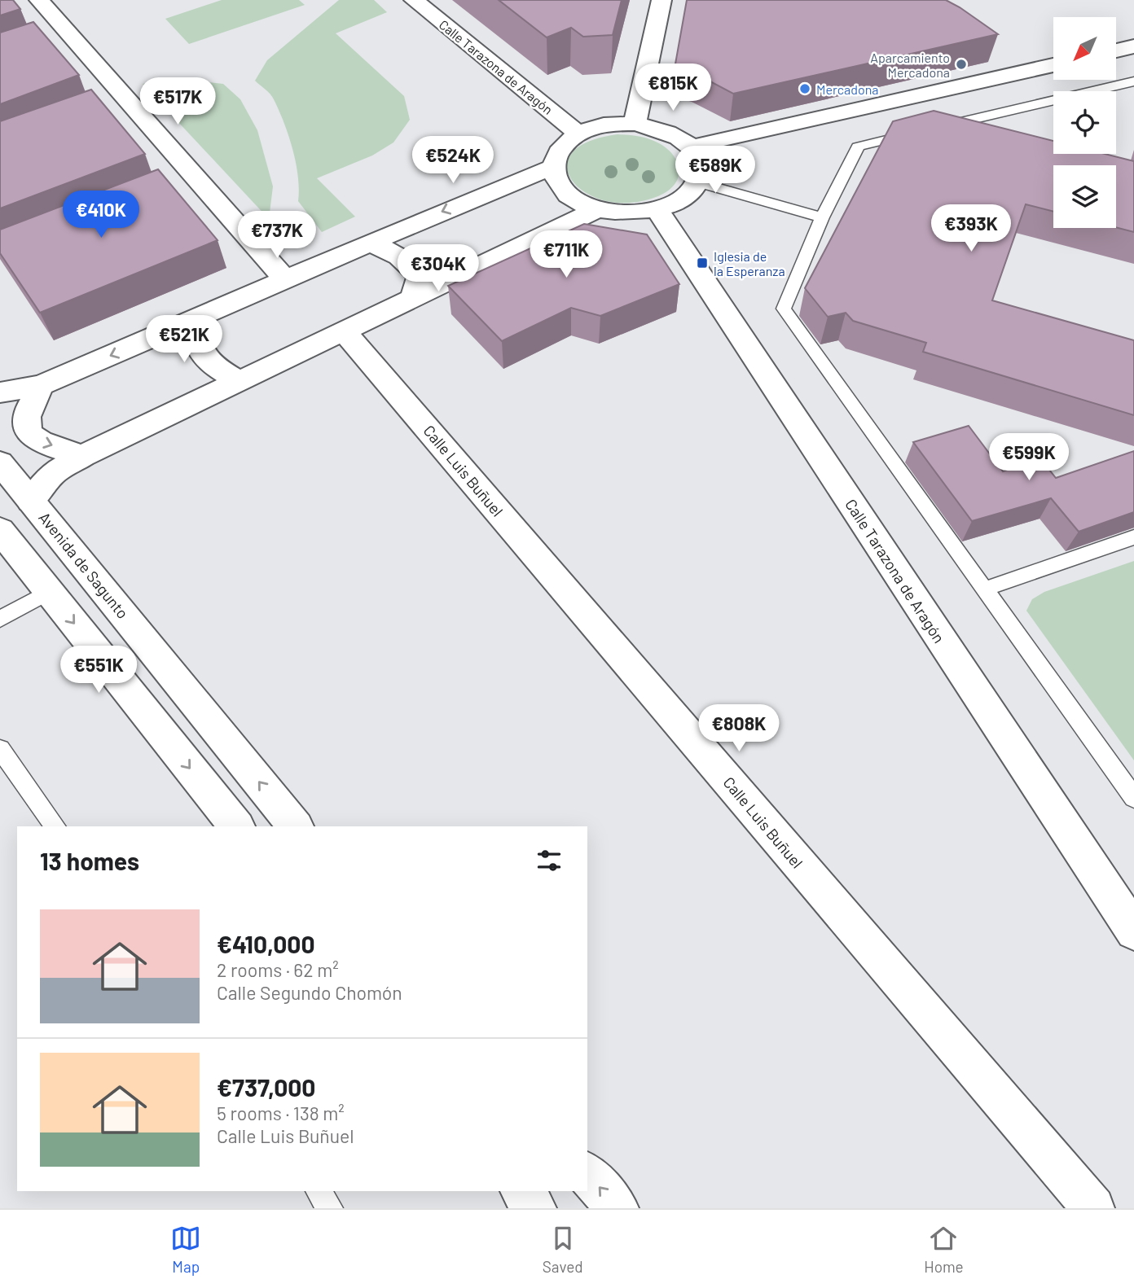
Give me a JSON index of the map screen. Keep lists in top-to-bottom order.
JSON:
{
  "streets": {
    "street": ["Calle Tarazona de Aragón", "Calle Luis Buñuel", "Avenida de Sagunto"]
  },
  "places": {
    "other": ["Aparcamiento Mercadona", "Mercadona"],
    "transit": ["Iglesia de la Esperanza"]
  },
  "north": "bottom left",
  "page": {
    "price": [
      "€815K",
      "€517K",
      "€524K",
      "€589K",
      "€410K",
      "€393K",
      "€737K",
      "€711K",
      "€304K",
      "€521K",
      "€599K",
      "€551K",
      "€808K"
    ],
    "heading": "13 homes",
    "list": [
      {
        "name": "€410,000",
        "note": "2 rooms · 62 m² · Calle Segundo Chomón"
      },
      {
        "name": "€737,000",
        "note": "5 rooms · 138 m² · Calle Luis Buñuel"
      }
    ],
    "tabs": ["Map", "Saved", "Home"]
  }
}
